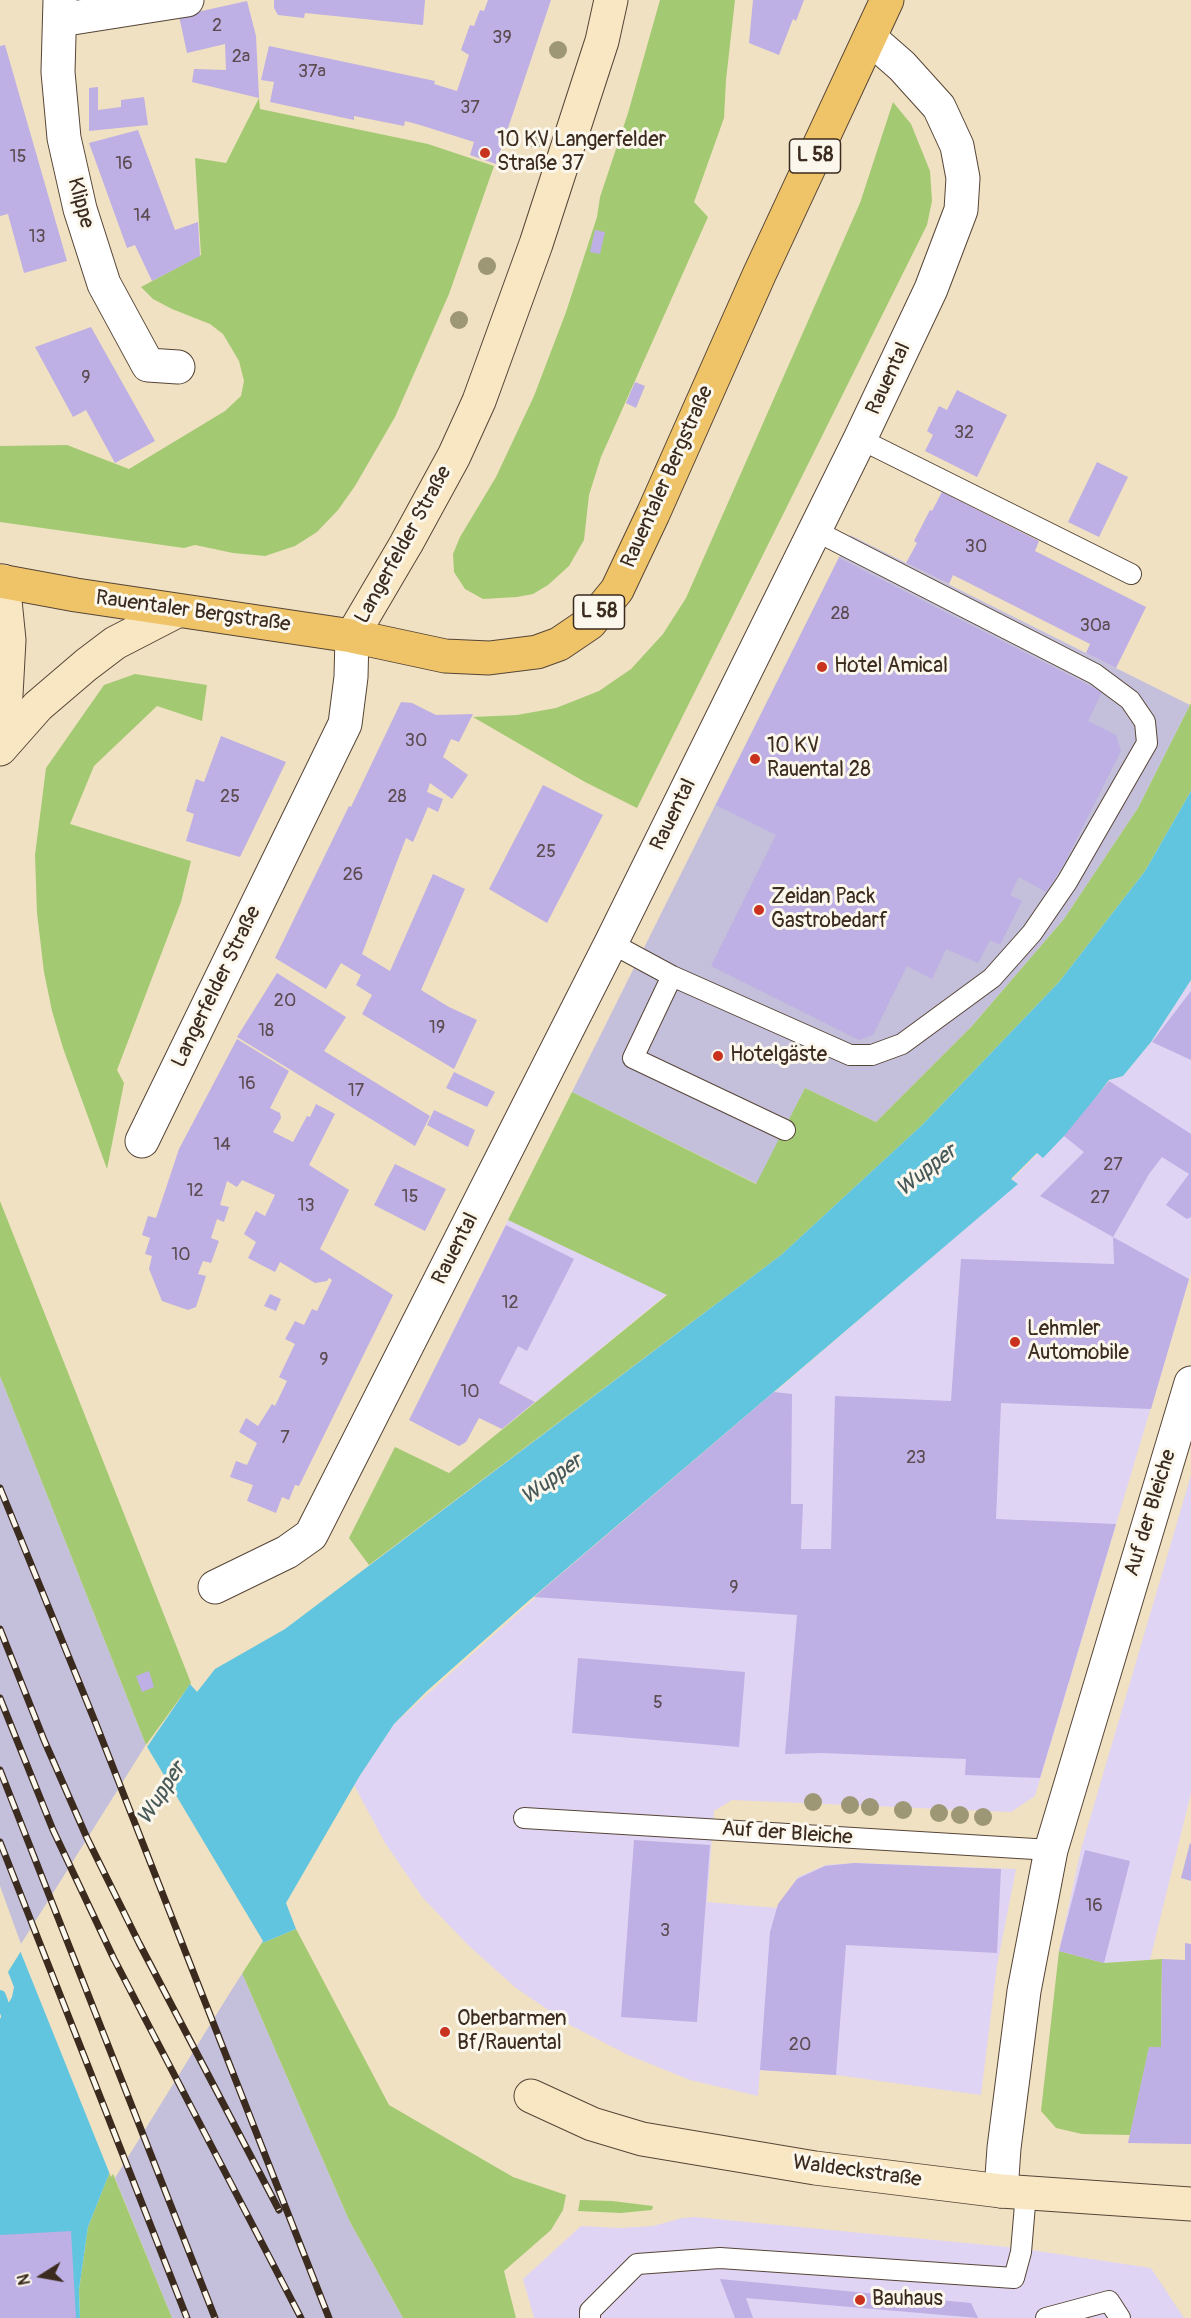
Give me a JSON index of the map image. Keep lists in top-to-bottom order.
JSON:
{
  "streets": {
    "main road": [
      "L 58",
      "Rauentaler Bergstraße",
      "Langerfelder Straße",
      "Waldeckstraße"
    ],
    "street": ["Klippe", "Rauental", "Auf der Bleiche"]
  },
  "crossings": [
    ["L 58", "Rauental"],
    ["L 58", "Rauentaler Bergstraße"],
    ["Rauental", "Rauentaler Bergstraße"],
    ["Rauentaler Bergstraße", "Langerfelder Straße"],
    ["Auf der Bleiche", "Waldeckstraße"]
  ],
  "water": ["Wupper"],
  "places": [
    "10 KV Langerfelder Straße 37",
    "Hotel Amical",
    "10 KV Rauental 28",
    "Zeidan Pack Gastrobedarf",
    "Hotelgäste",
    "Lehmler Automobile",
    "Oberbarmen Bf/Rauental",
    "Bauhaus"
  ],
  "house_numbers": [
    "2",
    "39",
    "2a",
    "37a",
    "37",
    "15",
    "16",
    "14",
    "13",
    "9",
    "32",
    "30",
    "28",
    "30a",
    "30",
    "25",
    "28",
    "25",
    "26",
    "20",
    "19",
    "18",
    "16",
    "17",
    "14",
    "27",
    "12",
    "15",
    "27",
    "13",
    "10",
    "12",
    "9",
    "10",
    "7",
    "23",
    "9",
    "5",
    "16",
    "3",
    "20"
  ],
  "north": "left"
}
